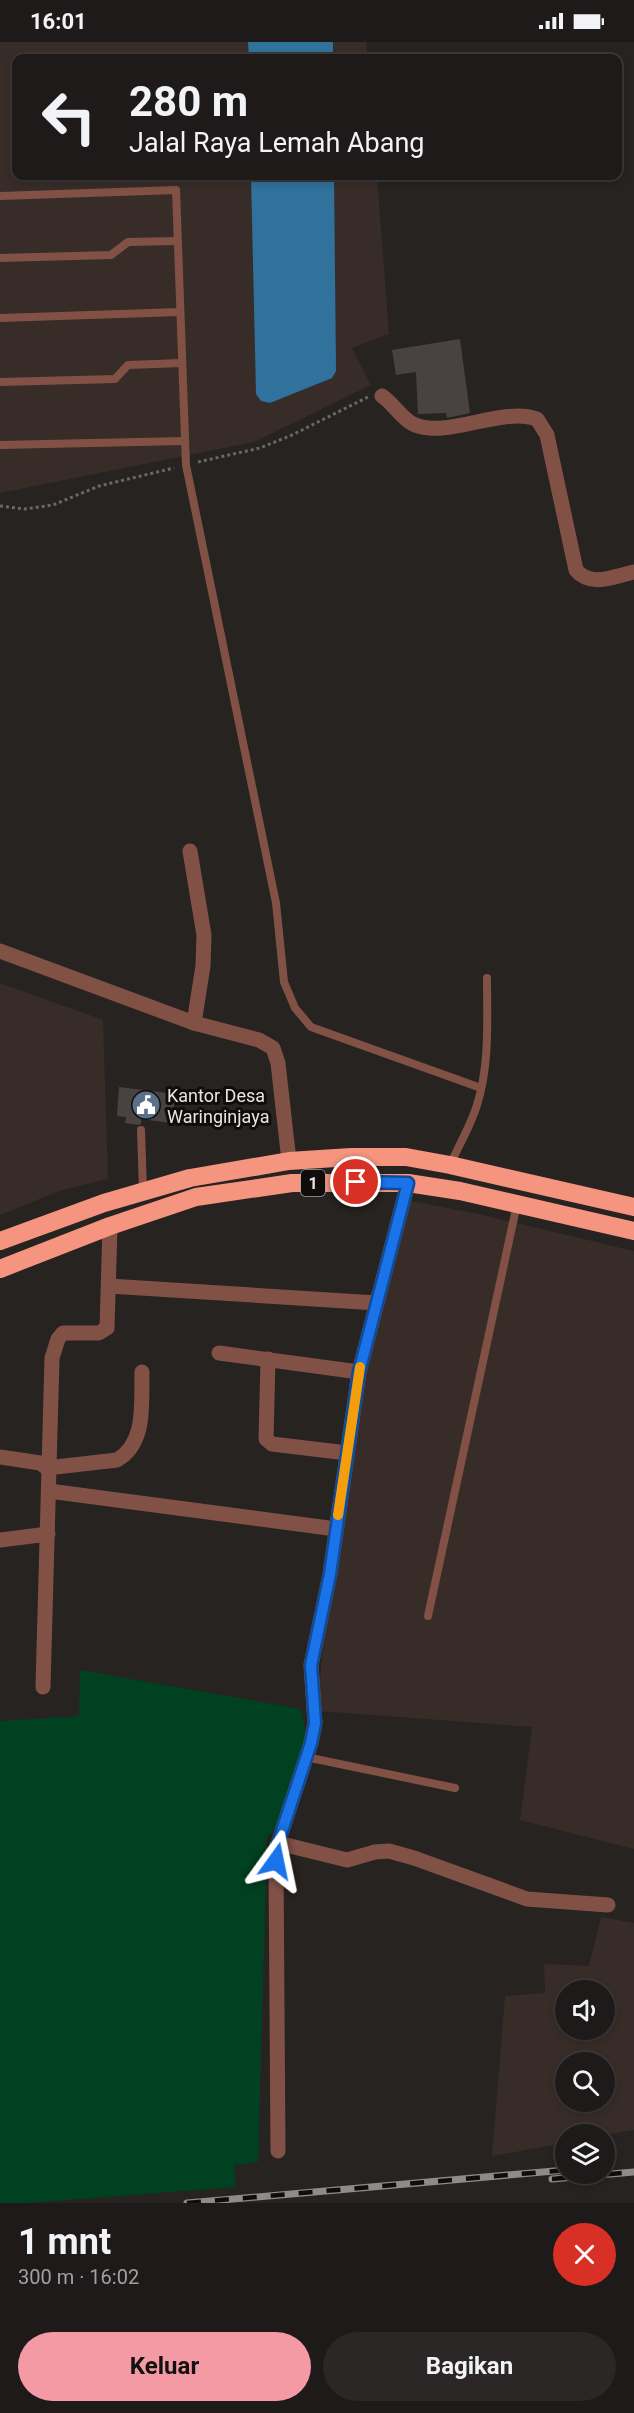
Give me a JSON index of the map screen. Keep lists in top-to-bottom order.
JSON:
{
  "streets": {
    "highway": ["1"]
  },
  "places": {
    "public building": ["Kantor Desa Waringinjaya"]
  },
  "page": {
    "status": "16:01",
    "turn": ["280 m", "Jalal Raya Lemah Abang"],
    "heading": ["1 mnt", "300 m · 16:02"],
    "buttons": ["Keluar", "Bagikan"]
  }
}
